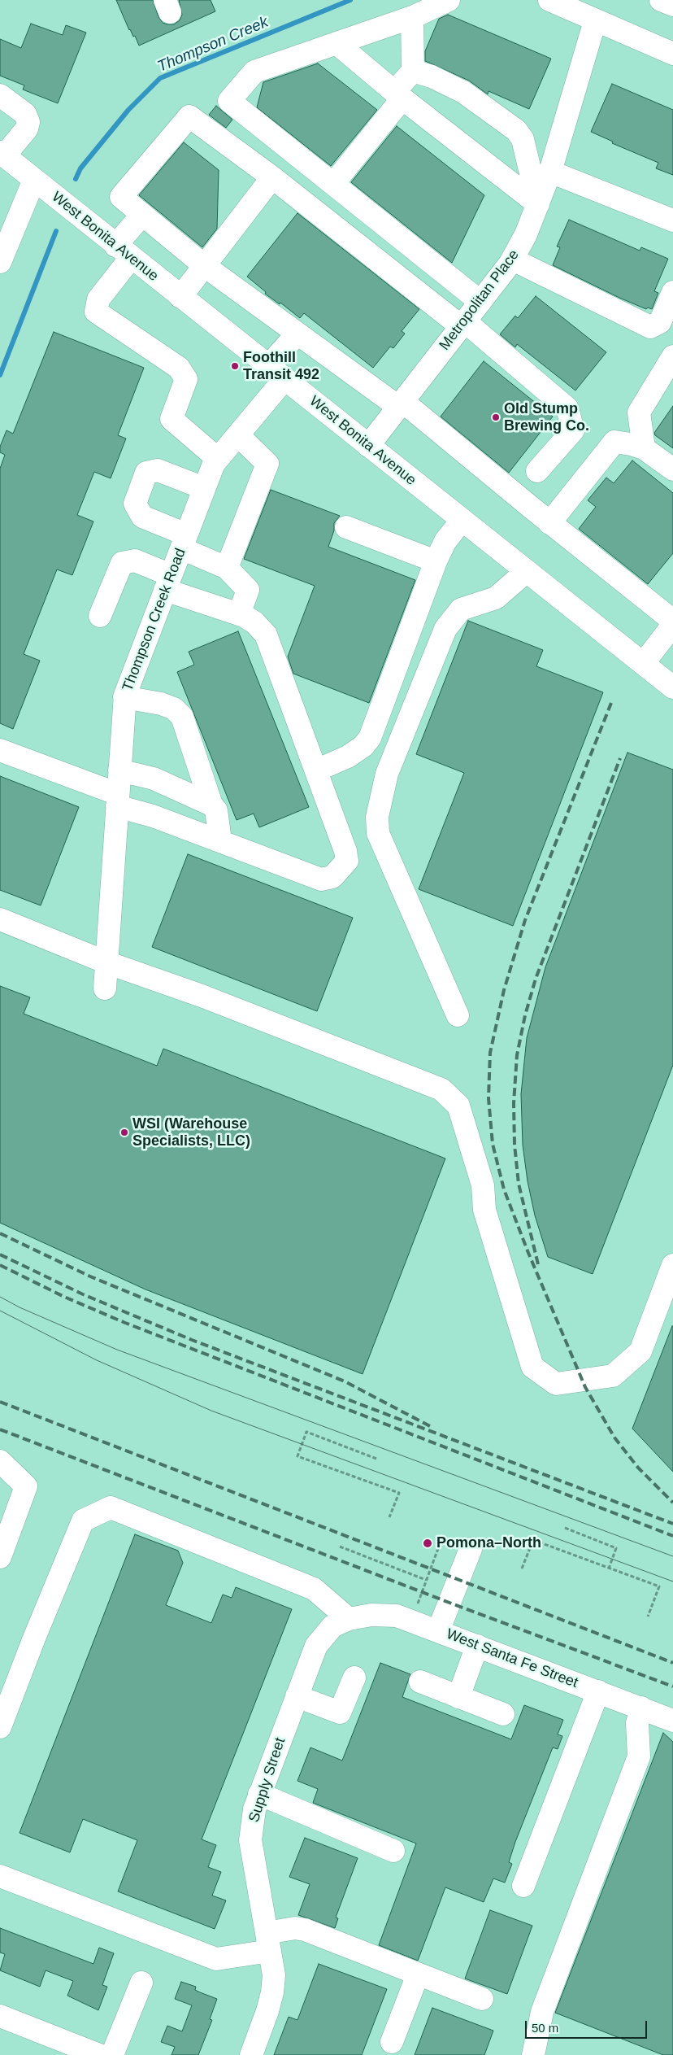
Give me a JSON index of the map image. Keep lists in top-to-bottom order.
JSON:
{
  "streets": {
    "street": [
      "West Bonita Avenue",
      "Metropolitan Place",
      "Thompson Creek Road",
      "West Santa Fe Street",
      "Supply Street"
    ]
  },
  "crossings": [
    ["West Bonita Avenue", "Metropolitan Place"],
    ["West Bonita Avenue", "Thompson Creek Road"],
    ["West Santa Fe Street", "Supply Street"]
  ],
  "water": ["Thompson Creek"],
  "places": [
    "Foothill Transit 492",
    "Old Stump Brewing Co.",
    "WSI (Warehouse Specialists, LLC)",
    "Pomona–North"
  ],
  "scale_bar": "50 m"
}
